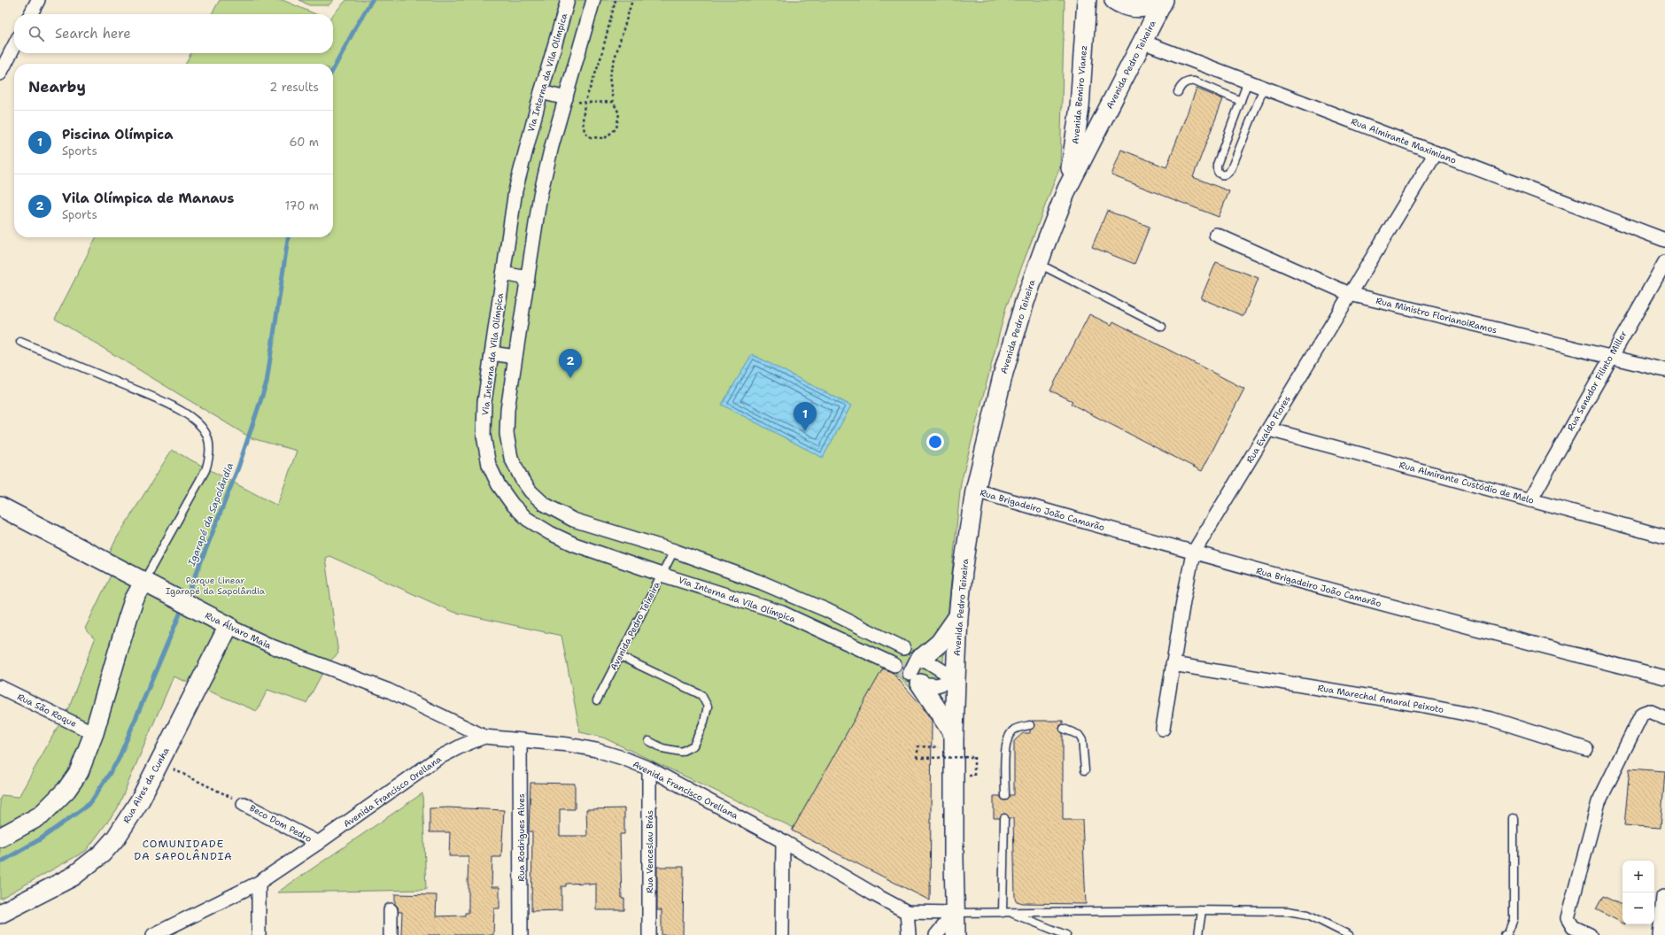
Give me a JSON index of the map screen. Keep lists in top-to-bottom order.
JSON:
{
  "streets": {
    "street": [
      "Avenida Pedro Teixeira",
      "Via Interna da Vila Olímpica",
      "Avenida Bemiro Vianez",
      "Rua Almirante Maximiano",
      "Rua Ministro FlorianoiRamos",
      "Rua Senador Filinto Miller",
      "Rua Evaldo Flores",
      "Rua Almirante Custódio de Melo",
      "Rua Brigadeiro João Camarão",
      "Rua Álvaro Maia",
      "Rua Marechal Amaral Peixoto",
      "Rua São Roque",
      "Rua Aires da Cunha",
      "Avenida Francisco Orellana",
      "Beco Dom Pedro",
      "Rua Rodrigues Alves",
      "Rua Venceslau Brás"
    ]
  },
  "crossings": [
    ["Avenida Pedro Teixeira", "Via Interna da Vila Olímpica"],
    ["Avenida Pedro Teixeira", "Avenida Bemiro Vianez"],
    ["Avenida Pedro Teixeira", "Rua Almirante Maximiano"],
    ["Avenida Pedro Teixeira", "Rua Brigadeiro João Camarão"],
    ["Avenida Pedro Teixeira", "Avenida Francisco Orellana"],
    ["Rua Almirante Maximiano", "Rua Evaldo Flores"],
    ["Rua Ministro FlorianoiRamos", "Rua Senador Filinto Miller"],
    ["Rua Ministro FlorianoiRamos", "Rua Evaldo Flores"],
    ["Rua Senador Filinto Miller", "Rua Almirante Custódio de Melo"],
    ["Rua Evaldo Flores", "Rua Almirante Custódio de Melo"],
    ["Rua Evaldo Flores", "Rua Brigadeiro João Camarão"],
    ["Rua Evaldo Flores", "Rua Marechal Amaral Peixoto"],
    ["Rua Álvaro Maia", "Rua Aires da Cunha"],
    ["Rua Álvaro Maia", "Avenida Francisco Orellana"],
    ["Avenida Francisco Orellana", "Beco Dom Pedro"],
    ["Avenida Francisco Orellana", "Rua Rodrigues Alves"],
    ["Avenida Francisco Orellana", "Rua Venceslau Brás"]
  ],
  "districts": ["COMUNIDADE DA SAPOLÂNDIA"],
  "water": ["Igarapé da Sapolândia"],
  "parks": ["Parque Linear Igarapé da Sapolândia"],
  "page": {
    "search": "Search here",
    "heading": ["Nearby", "2 results"],
    "list": [
      {
        "mark": "1",
        "name": "Piscina Olímpica",
        "note": "Sports",
        "value": "60 m"
      },
      {
        "mark": "2",
        "name": "Vila Olímpica de Manaus",
        "note": "Sports",
        "value": "170 m"
      }
    ],
    "pins": ["2", "1"],
    "map_buttons": ["+", "−"]
  }
}
